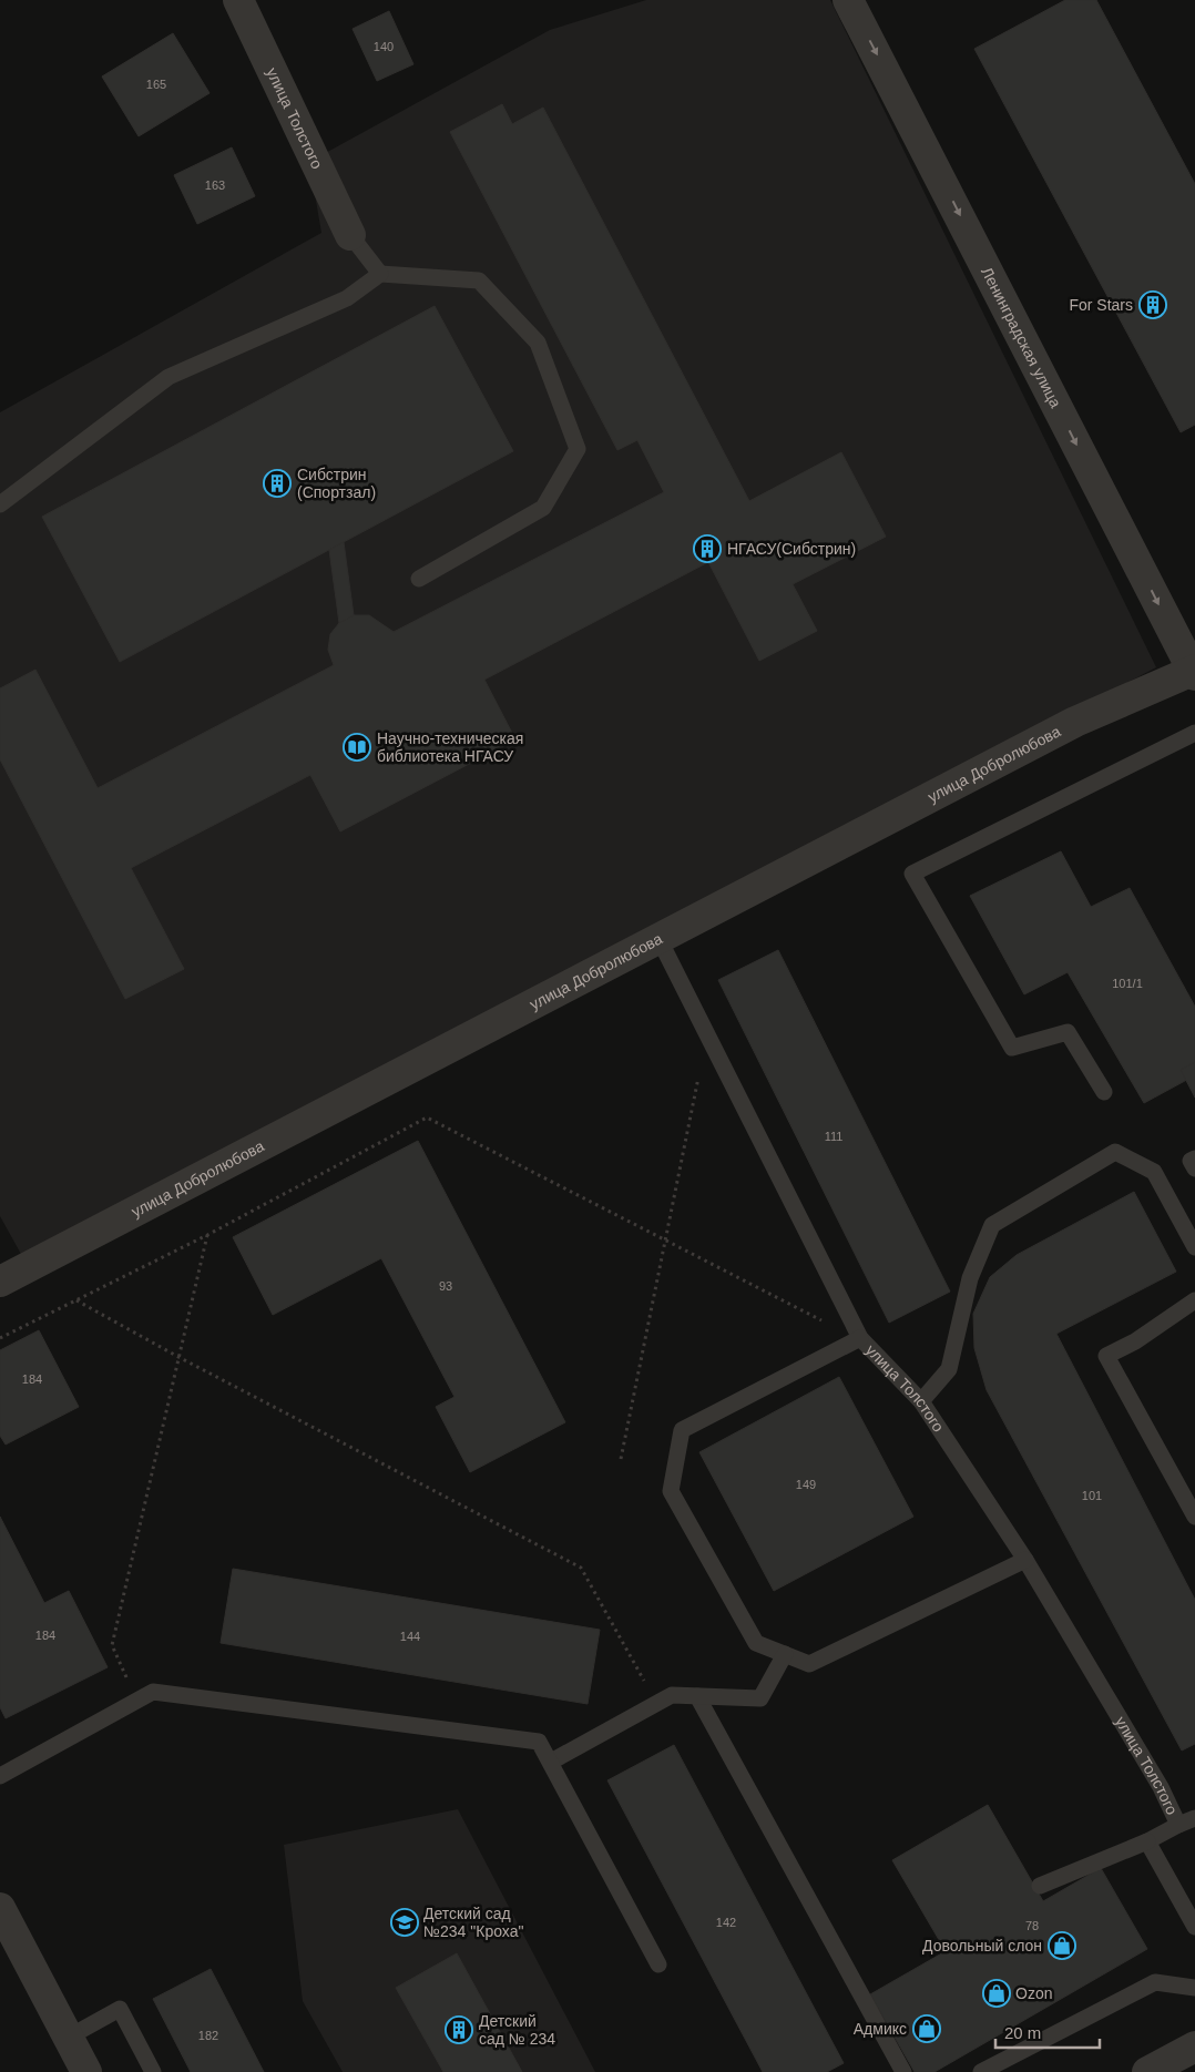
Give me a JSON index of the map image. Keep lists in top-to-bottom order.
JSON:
{
  "streets": {
    "street": ["улица Толстого", "Ленинградская улица", "улица Добролюбова"]
  },
  "crossings": [
    ["улица Толстого", "улица Добролюбова"],
    ["Ленинградская улица", "улица Добролюбова"]
  ],
  "one_way": ["Ленинградская улица"],
  "places": {
    "building": [
      "For Stars",
      "Сибстрин (Спортзал)",
      "НГАСУ(Сибстрин)",
      "Детский сад № 234"
    ],
    "library": ["Научно-техническая библиотека НГАСУ"],
    "school or university": ["Детский сад №234 \"Кроха\""],
    "shop": ["Довольный слон", "Ozon", "Адмикс"]
  },
  "house_numbers": [
    "140",
    "165",
    "163",
    "101/1",
    "111",
    "93",
    "184",
    "149",
    "101",
    "184",
    "144",
    "142",
    "78",
    "182"
  ],
  "scale_bar": "20 m"
}
